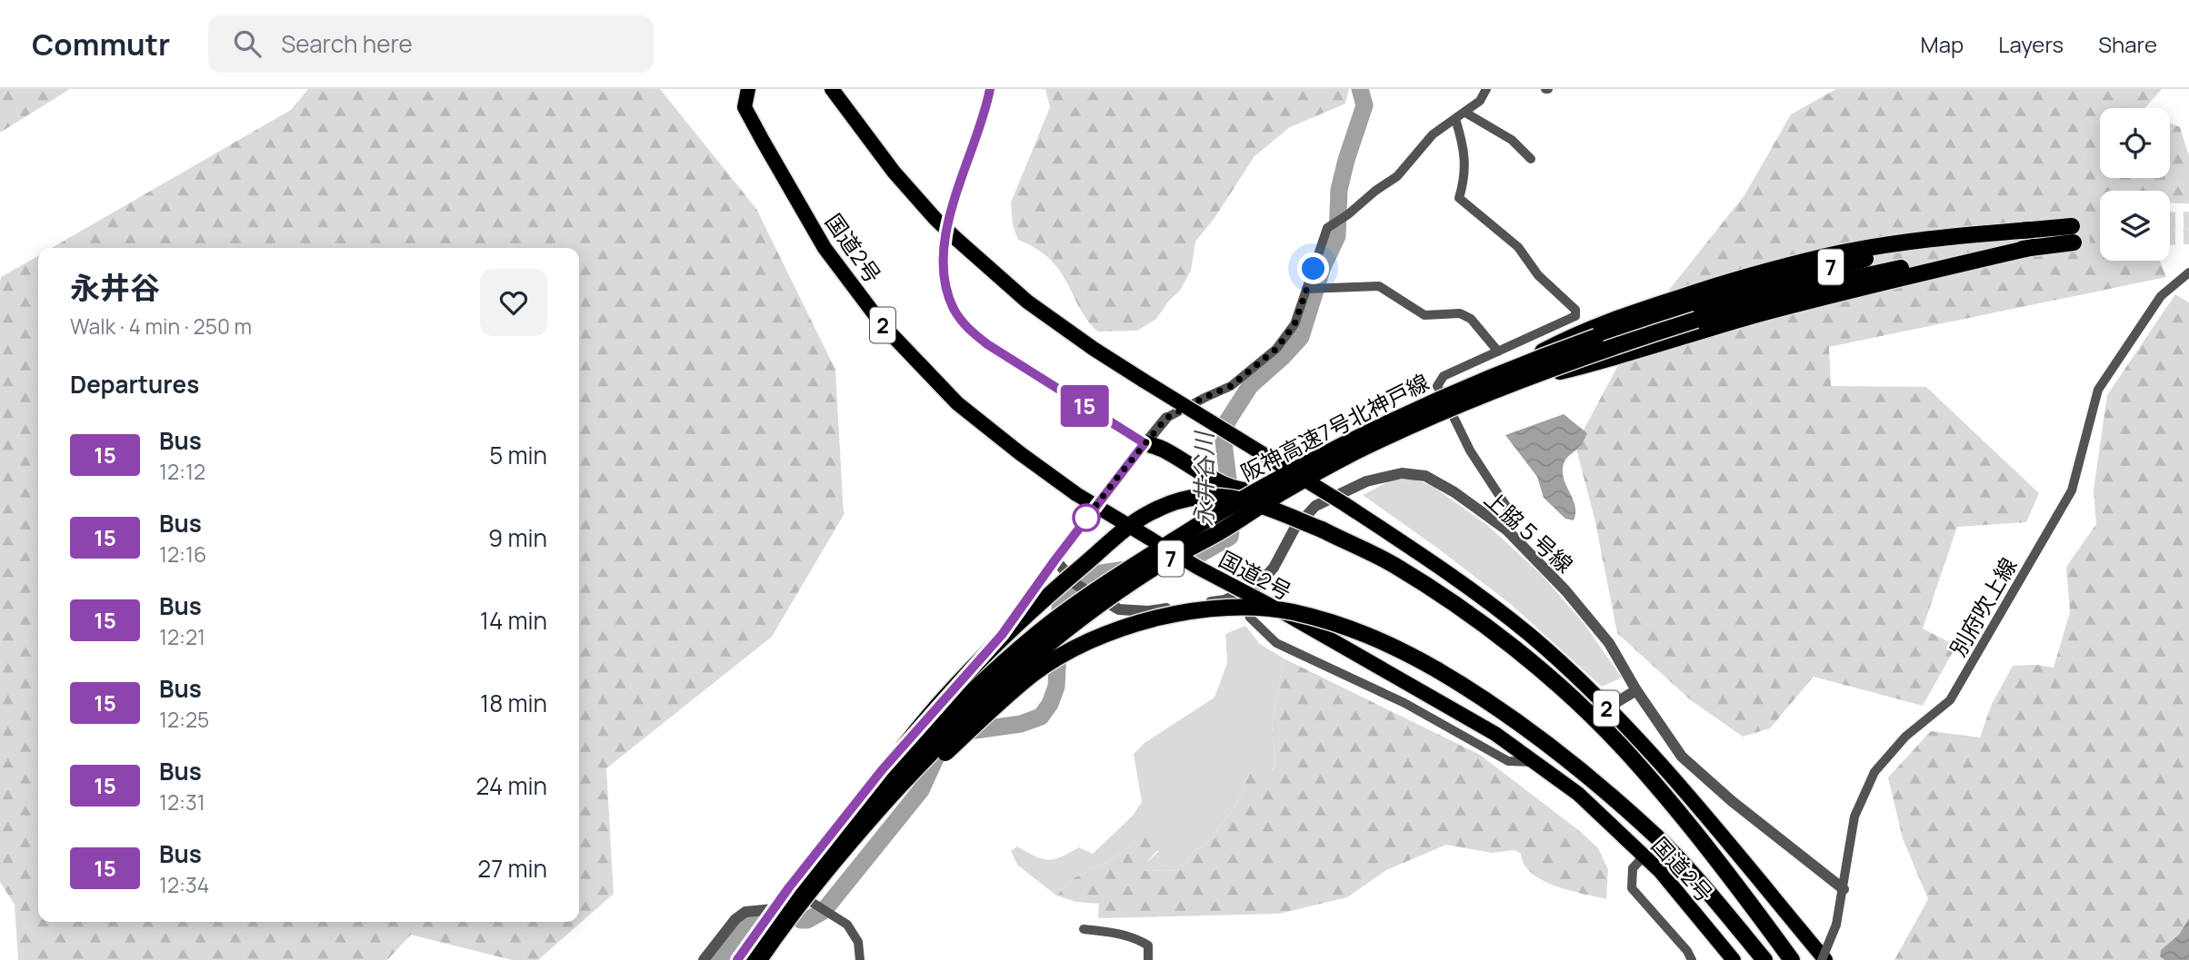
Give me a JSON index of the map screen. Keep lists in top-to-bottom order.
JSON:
{
  "streets": {
    "highway": [
      "国道2号",
      "7",
      "2",
      "阪神高速7号北神戸線"
    ],
    "street": ["上脇５号線", "別府吹上線"]
  },
  "crossings": [
    ["2", "別府吹上線"],
    ["上脇５号線", "別府吹上線"]
  ],
  "water": ["永井谷川"],
  "lines": ["bus line 15"],
  "page": {
    "header": "Commutr",
    "search": "Search here",
    "nav": ["Map", "Layers", "Share"],
    "on_map": "15",
    "heading": [
      ["永井谷", "Walk · 4 min · 250 m"],
      "Departures"
    ],
    "list": [
      {
        "mark": "15",
        "name": "Bus",
        "note": "12:12",
        "value": "5 min"
      },
      {
        "mark": "15",
        "name": "Bus",
        "note": "12:16",
        "value": "9 min"
      },
      {
        "mark": "15",
        "name": "Bus",
        "note": "12:21",
        "value": "14 min"
      },
      {
        "mark": "15",
        "name": "Bus",
        "note": "12:25",
        "value": "18 min"
      },
      {
        "mark": "15",
        "name": "Bus",
        "note": "12:31",
        "value": "24 min"
      },
      {
        "mark": "15",
        "name": "Bus",
        "note": "12:34",
        "value": "27 min"
      }
    ]
  }
}
